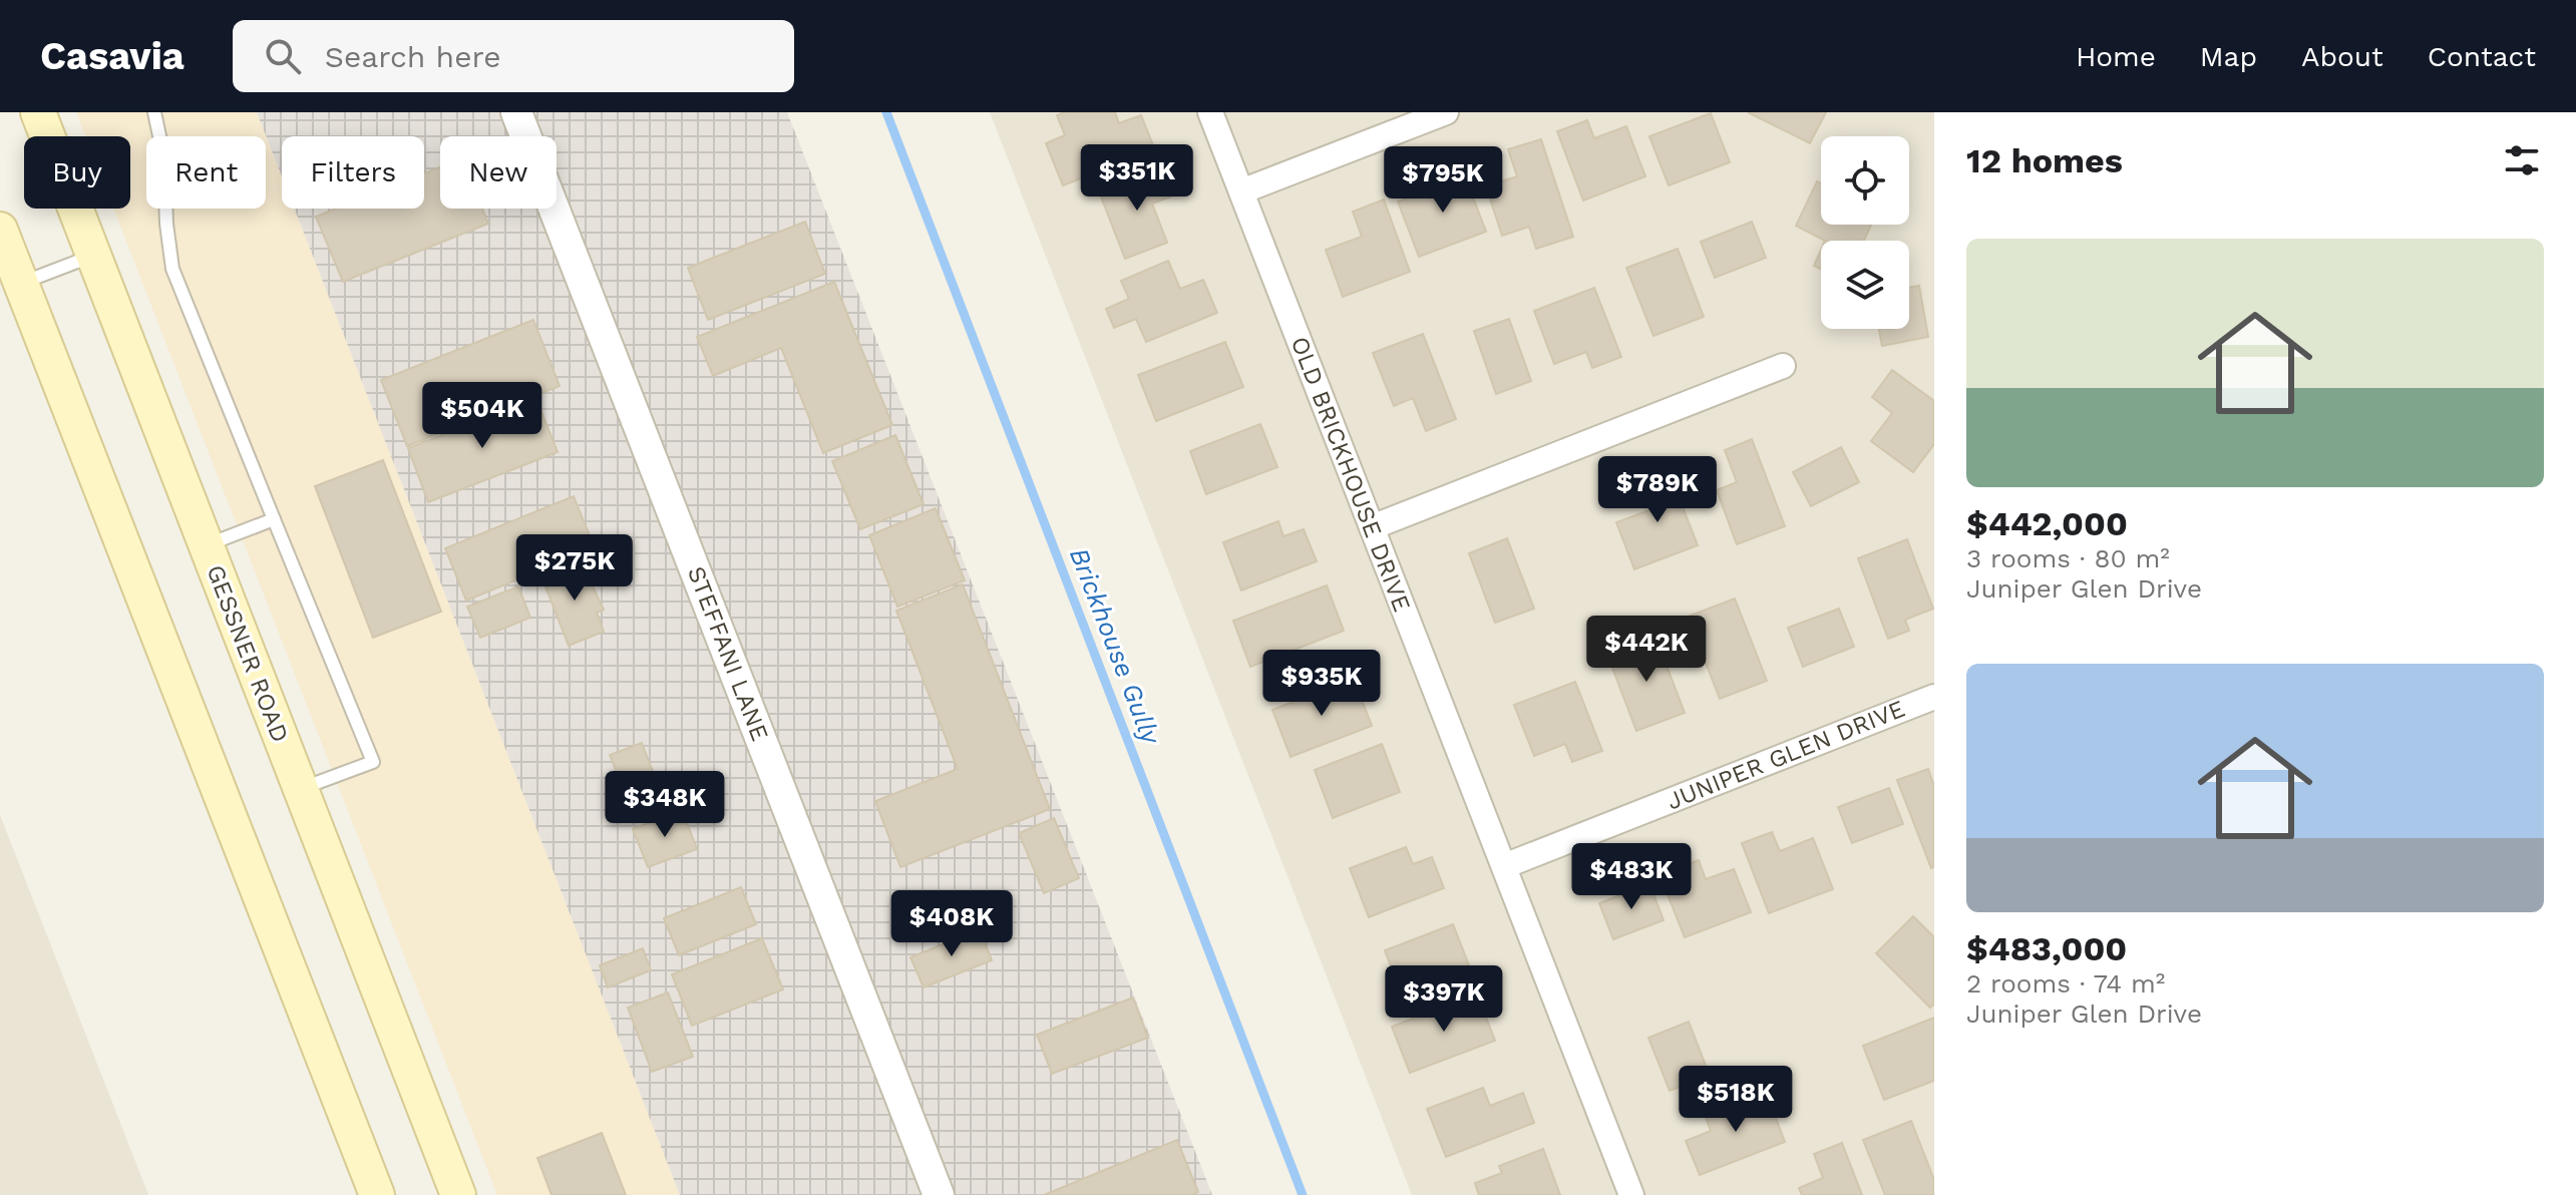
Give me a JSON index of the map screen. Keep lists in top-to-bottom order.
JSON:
{
  "streets": {
    "main road": ["GESSNER ROAD"],
    "street": ["OLD BRICKHOUSE DRIVE", "STEFFANI LANE", "JUNIPER GLEN DRIVE"]
  },
  "crossings": [
    ["OLD BRICKHOUSE DRIVE", "JUNIPER GLEN DRIVE"]
  ],
  "water": ["Brickhouse Gully"],
  "page": {
    "header": "Casavia",
    "search": "Search here",
    "nav": [
      "Home",
      "Map",
      "About",
      "Contact"
    ],
    "heading": "12 homes",
    "chip": [
      "Buy",
      "Rent",
      "Filters",
      "New"
    ],
    "price": [
      "$351K",
      "$795K",
      "$504K",
      "$789K",
      "$275K",
      "$442K",
      "$935K",
      "$348K",
      "$483K",
      "$408K",
      "$397K",
      "$518K"
    ],
    "list": [
      {
        "name": "$442,000",
        "note": "3 rooms · 80 m² · Juniper Glen Drive"
      },
      {
        "name": "$483,000",
        "note": "2 rooms · 74 m² · Juniper Glen Drive"
      }
    ]
  }
}
